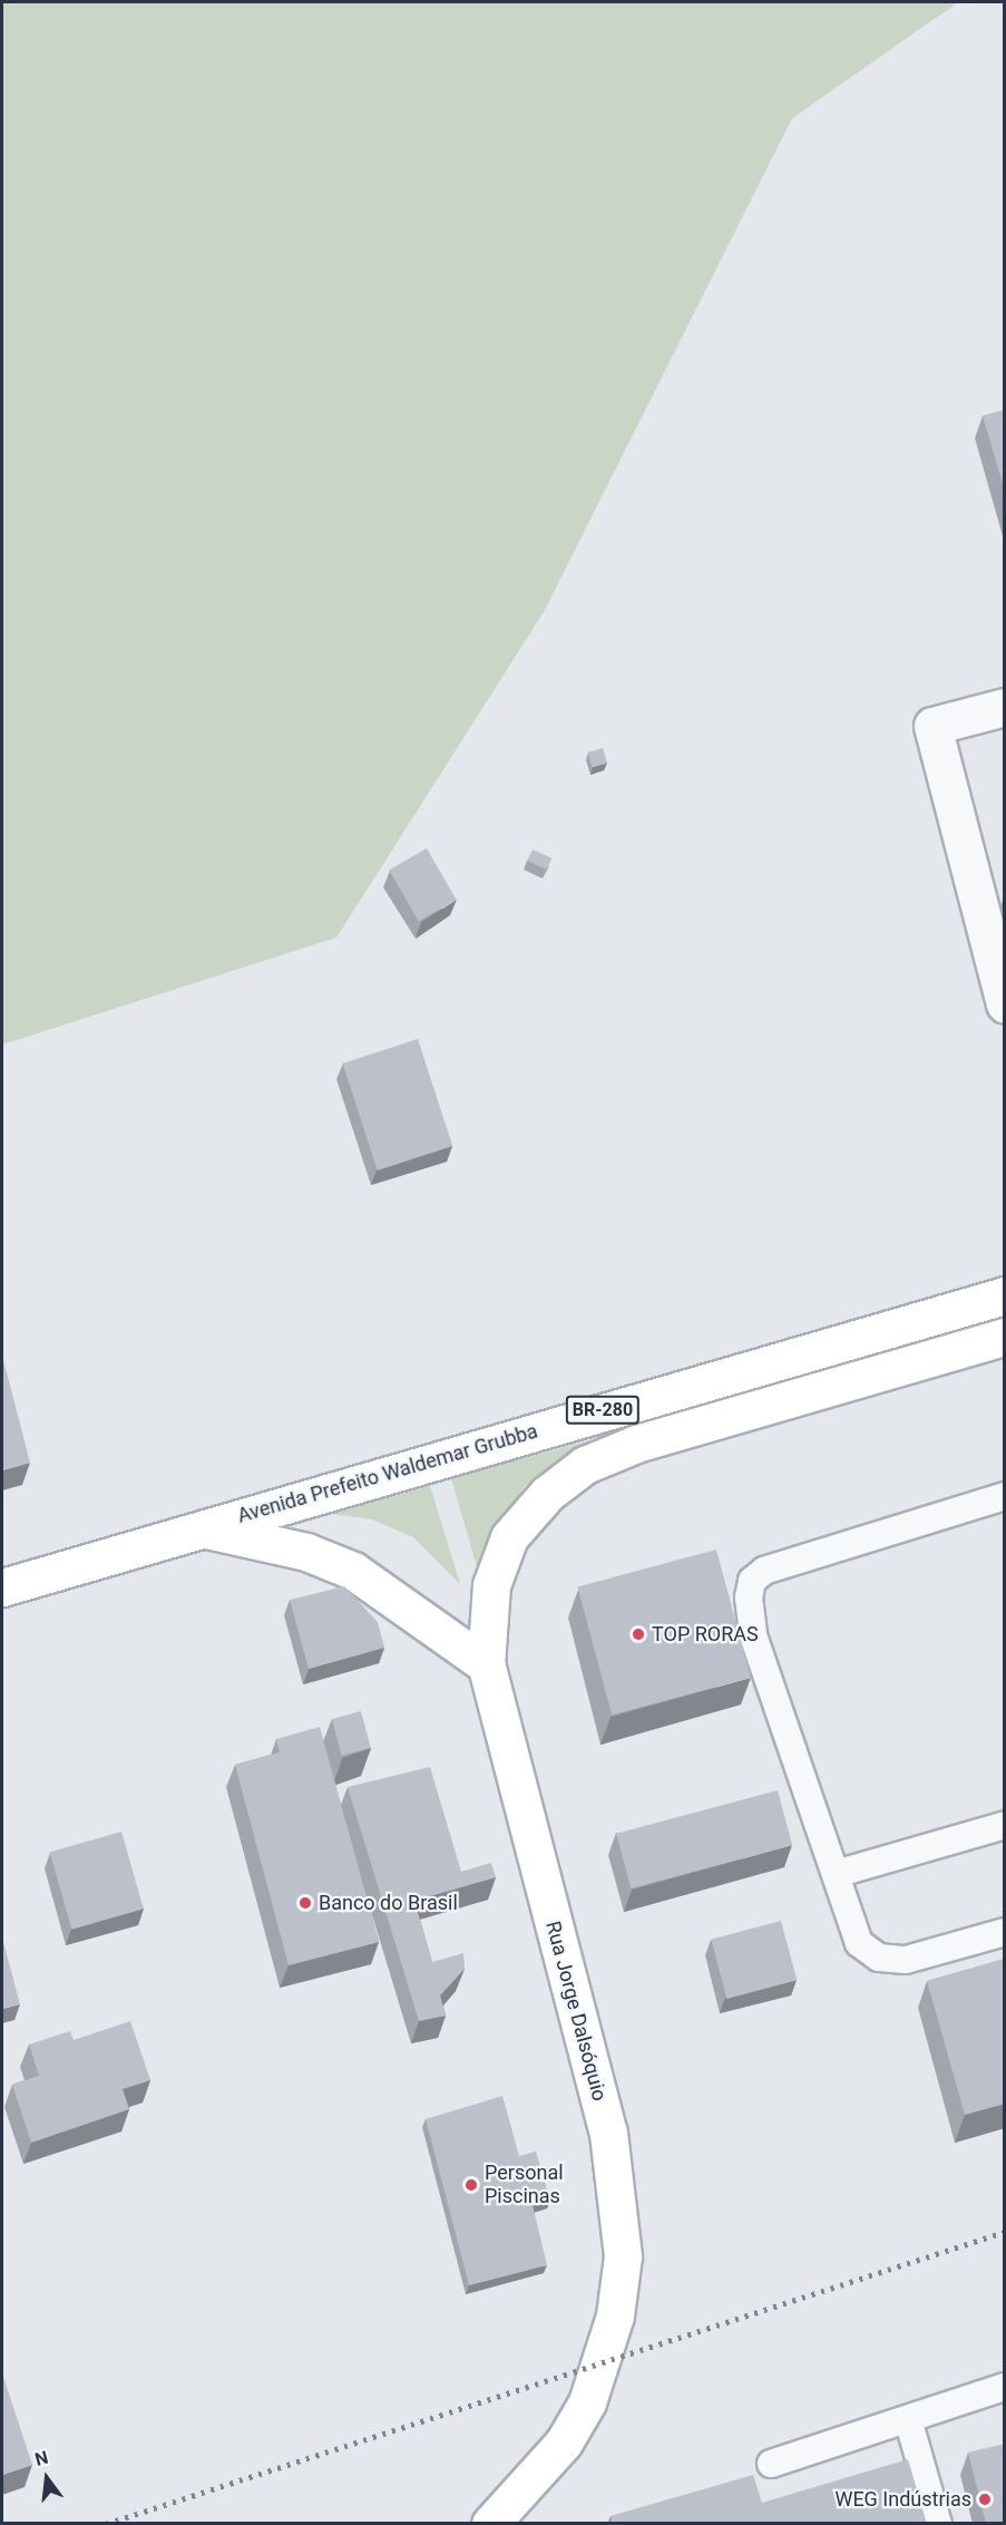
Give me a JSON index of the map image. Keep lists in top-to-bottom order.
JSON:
{
  "streets": {
    "highway": ["BR-280", "Avenida Prefeito Waldemar Grubba", "Rua Jorge Dalsóquio"]
  },
  "places": [
    "TOP RORAS",
    "Banco do Brasil",
    "Personal Piscinas",
    "WEG Indústrias"
  ],
  "north": "top"
}
